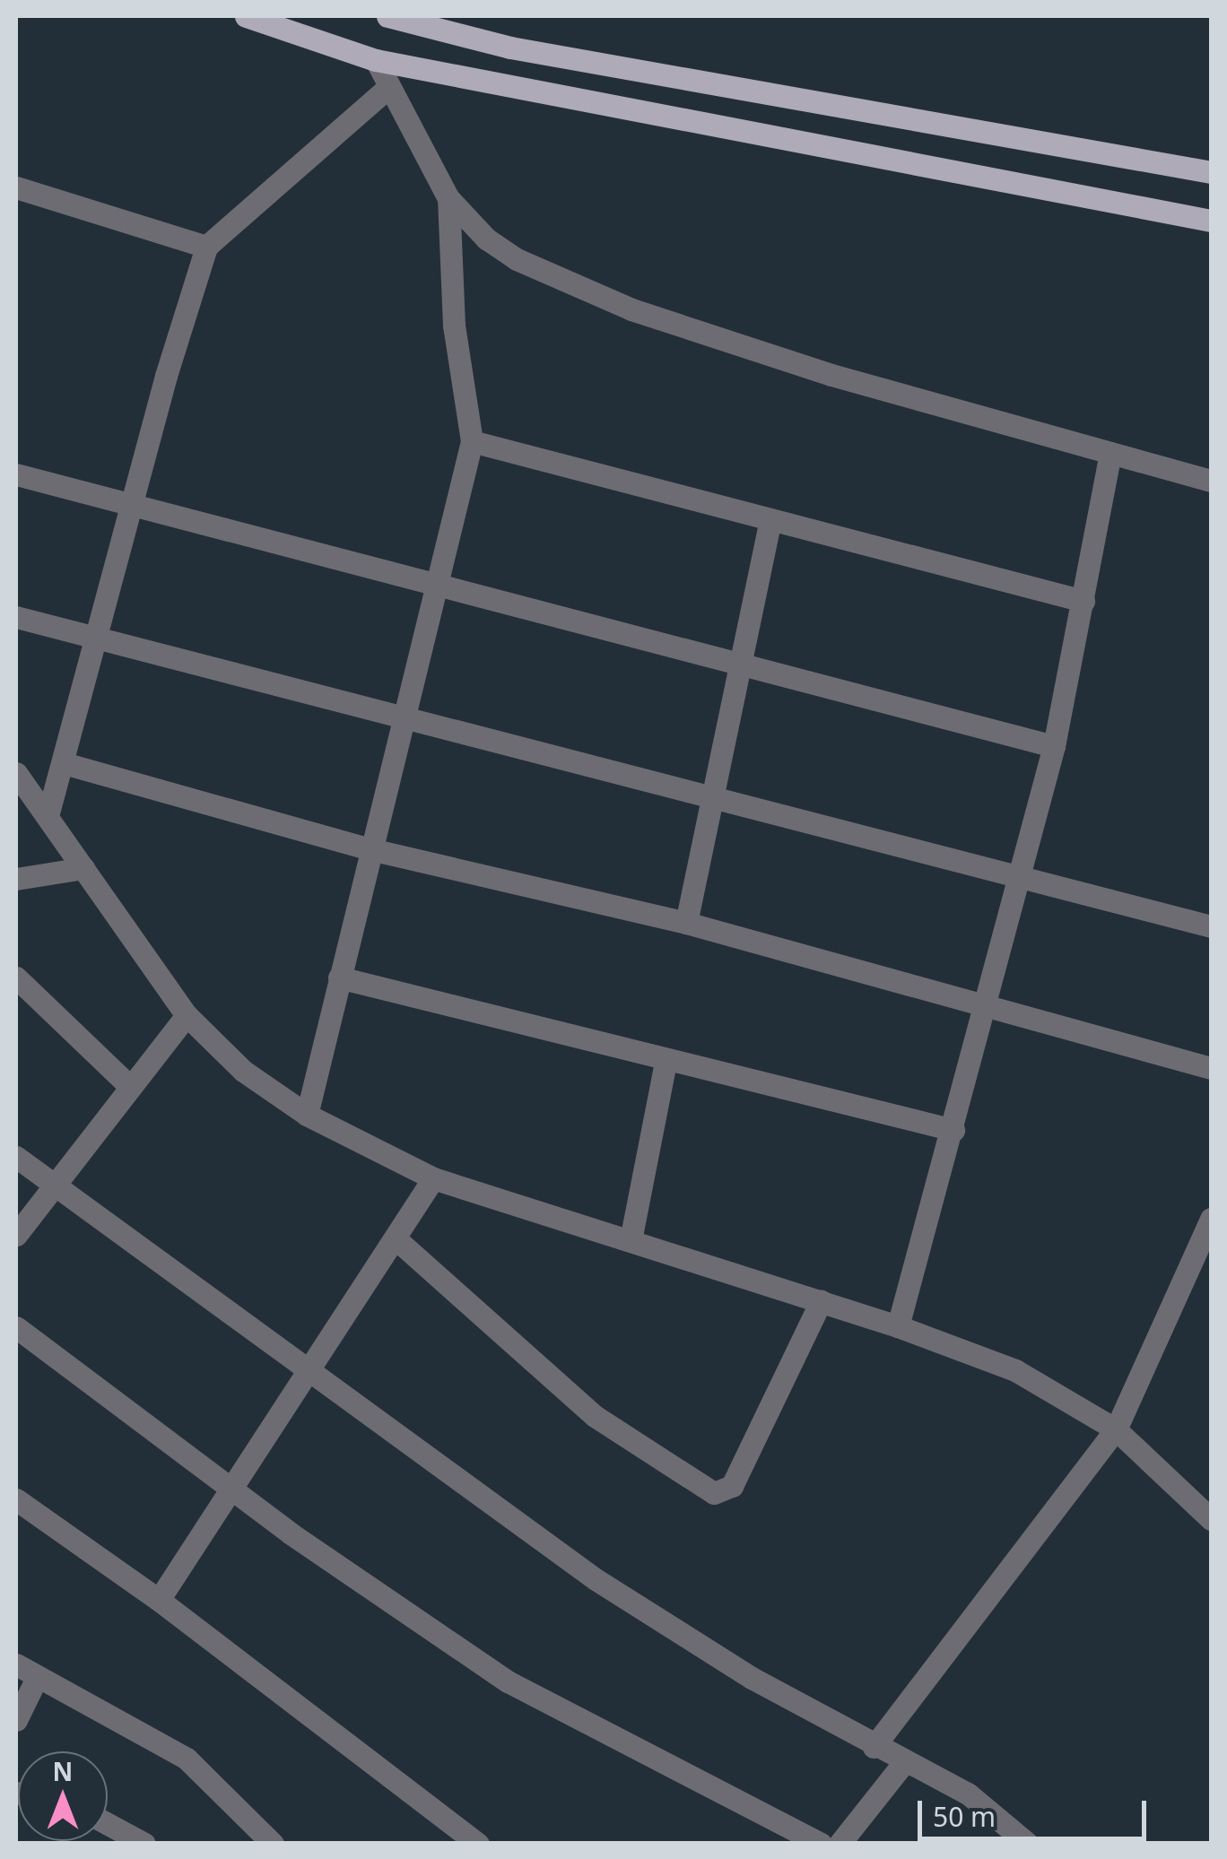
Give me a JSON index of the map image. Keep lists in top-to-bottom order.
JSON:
{
  "scale_bar": "50 m",
  "north": "top"
}
